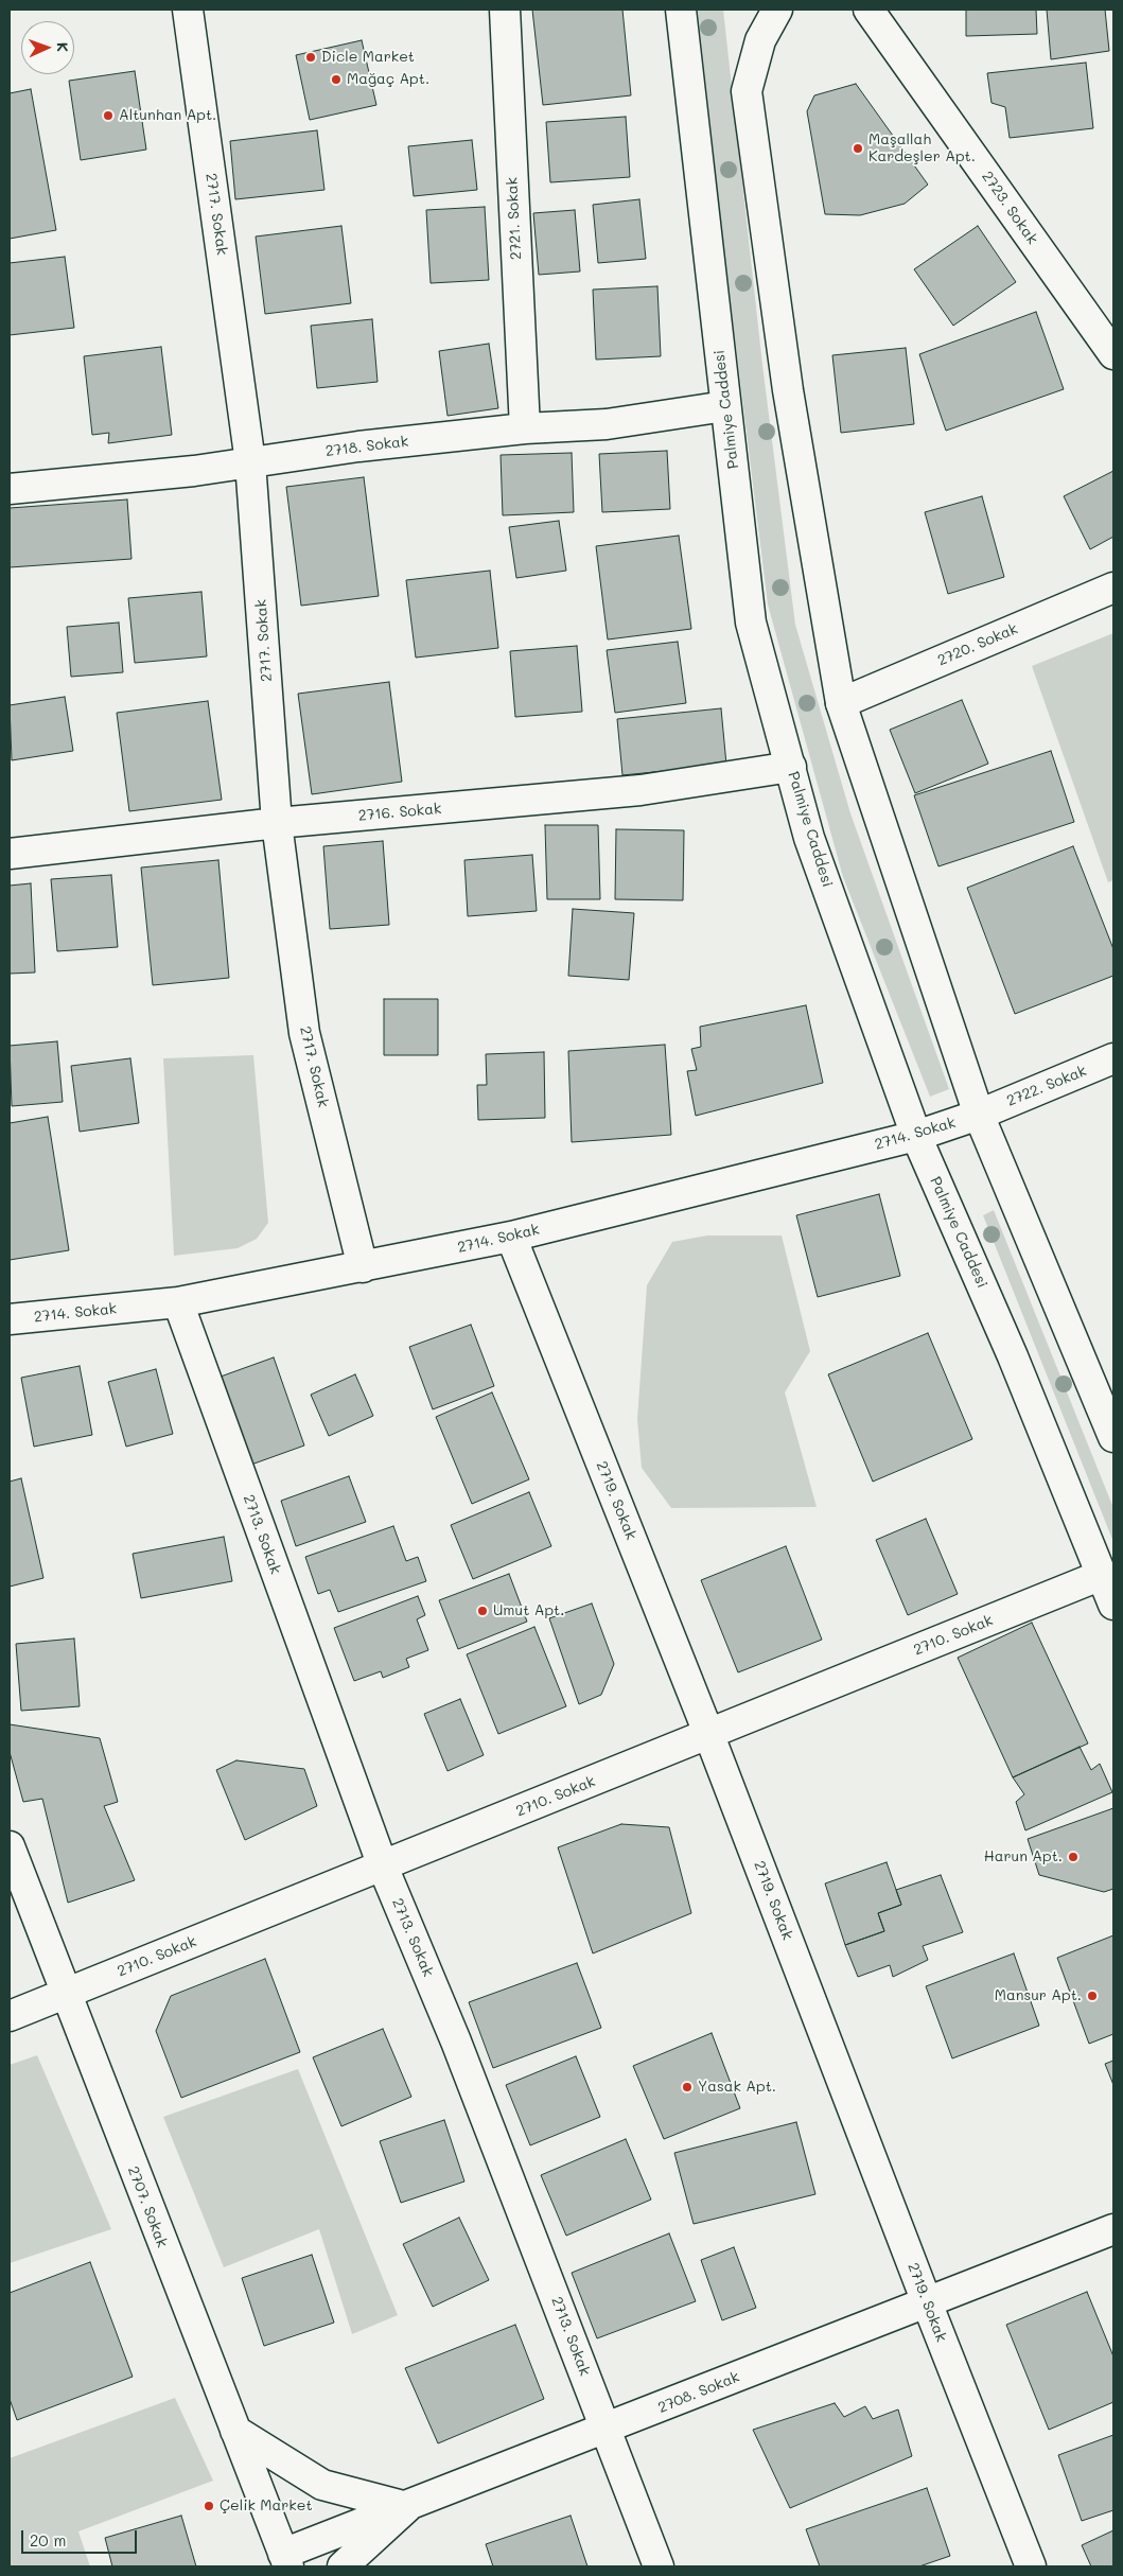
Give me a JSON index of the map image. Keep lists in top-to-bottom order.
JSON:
{
  "streets": {
    "street": [
      "2723. Sokak",
      "2717. Sokak",
      "2721. Sokak",
      "Palmiye Caddesi",
      "2718. Sokak",
      "2720. Sokak",
      "2716. Sokak",
      "2722. Sokak",
      "2714. Sokak",
      "2719. Sokak",
      "2713. Sokak",
      "2710. Sokak",
      "2707. Sokak",
      "2708. Sokak"
    ]
  },
  "crossings": [
    ["2717. Sokak", "2718. Sokak"],
    ["2717. Sokak", "2716. Sokak"],
    ["2717. Sokak", "2714. Sokak"],
    ["2721. Sokak", "2718. Sokak"],
    ["Palmiye Caddesi", "2718. Sokak"],
    ["Palmiye Caddesi", "2716. Sokak"],
    ["Palmiye Caddesi", "2714. Sokak"],
    ["Palmiye Caddesi", "2710. Sokak"],
    ["2722. Sokak", "2714. Sokak"],
    ["2714. Sokak", "2719. Sokak"],
    ["2714. Sokak", "2713. Sokak"],
    ["2719. Sokak", "2710. Sokak"],
    ["2719. Sokak", "2708. Sokak"],
    ["2713. Sokak", "2710. Sokak"],
    ["2713. Sokak", "2708. Sokak"],
    ["2710. Sokak", "2707. Sokak"],
    ["2707. Sokak", "2708. Sokak"]
  ],
  "places": [
    "Dicle Market",
    "Mağaç Apt.",
    "Altunhan Apt.",
    "Maşallah Kardeşler Apt.",
    "Umut Apt.",
    "Harun Apt.",
    "Mansur Apt.",
    "Yasak Apt.",
    "Çelik Market"
  ],
  "scale_bar": "20 m",
  "north": "right"
}
